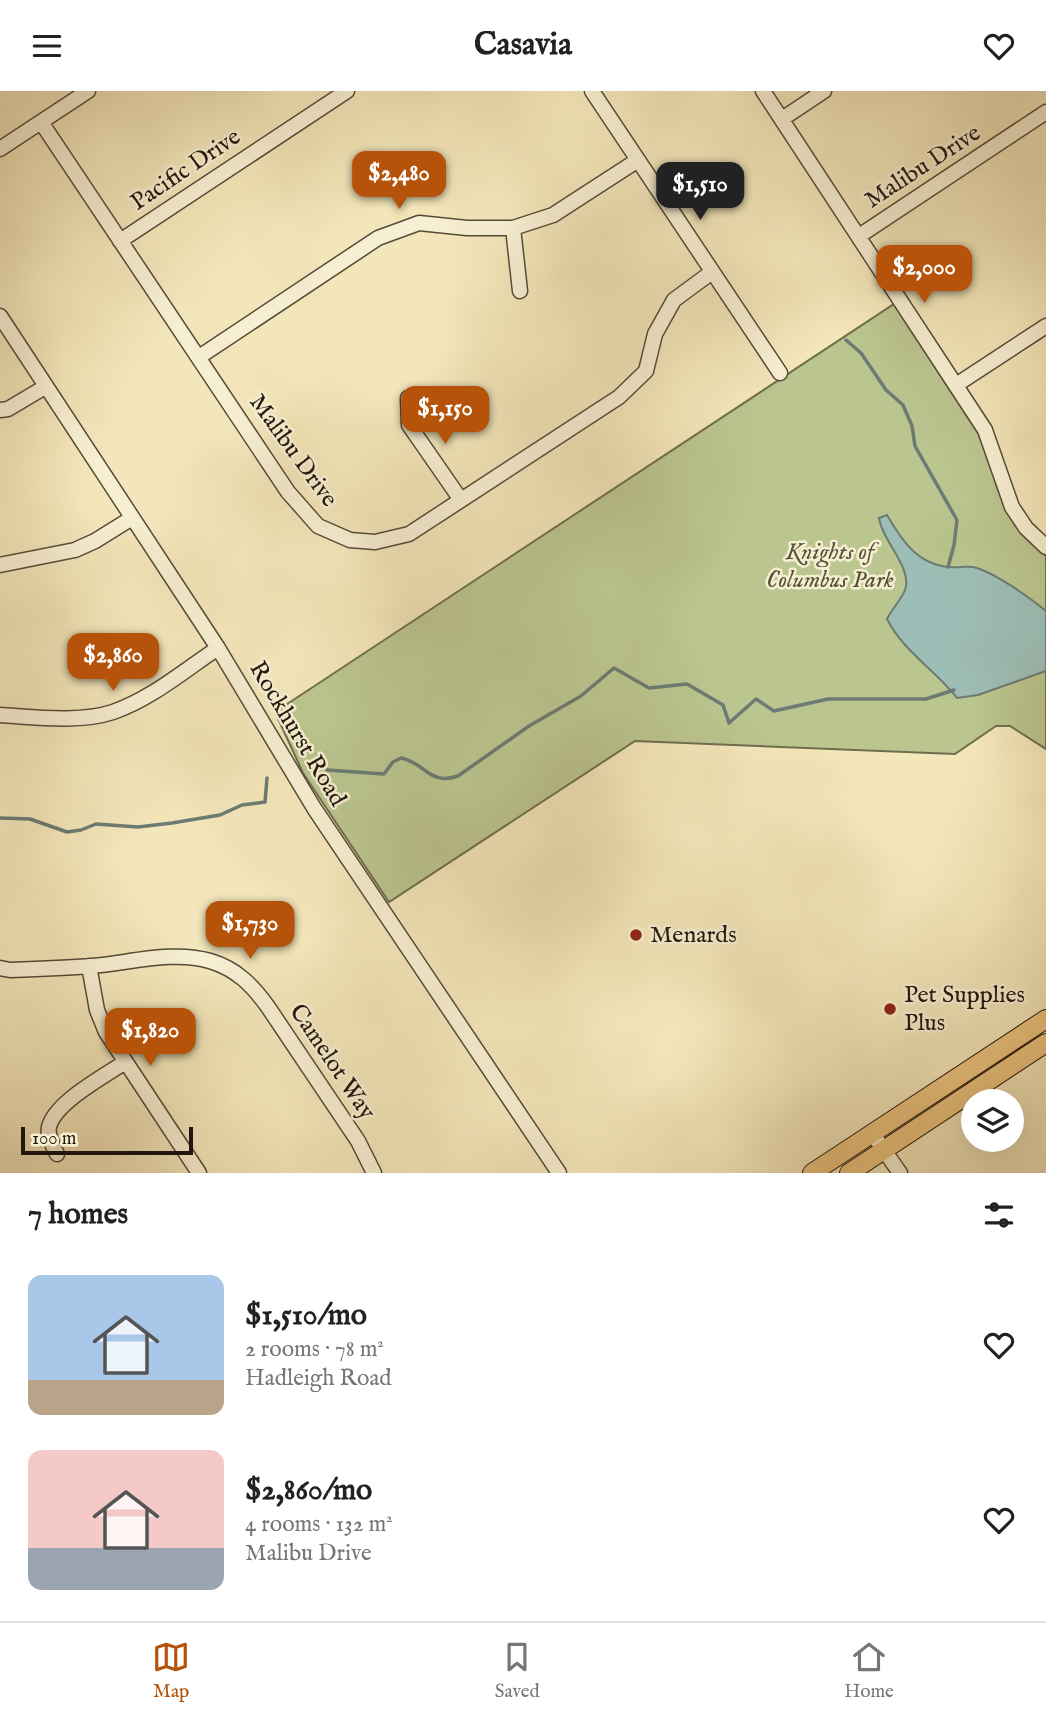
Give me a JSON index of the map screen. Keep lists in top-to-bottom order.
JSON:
{
  "streets": {
    "street": [
      "Malibu Drive",
      "Pacific Drive",
      "Rockhurst Road",
      "Camelot Way"
    ]
  },
  "crossings": [
    ["Malibu Drive", "Pacific Drive"]
  ],
  "parks": ["Knights of Columbus Park"],
  "places": ["Menards", "Pet Supplies Plus"],
  "scale_bar": "100 m",
  "page": {
    "header": "Casavia",
    "price": [
      "$2,480",
      "$1,510",
      "$2,000",
      "$1,150",
      "$2,860",
      "$1,730",
      "$1,820"
    ],
    "scale": "100 m",
    "heading": "7 homes",
    "list": [
      {
        "name": "$1,510/mo",
        "note": "2 rooms · 78 m² · Hadleigh Road"
      },
      {
        "name": "$2,860/mo",
        "note": "4 rooms · 132 m² · Malibu Drive"
      }
    ],
    "tabs": ["Map", "Saved", "Home"]
  }
}
